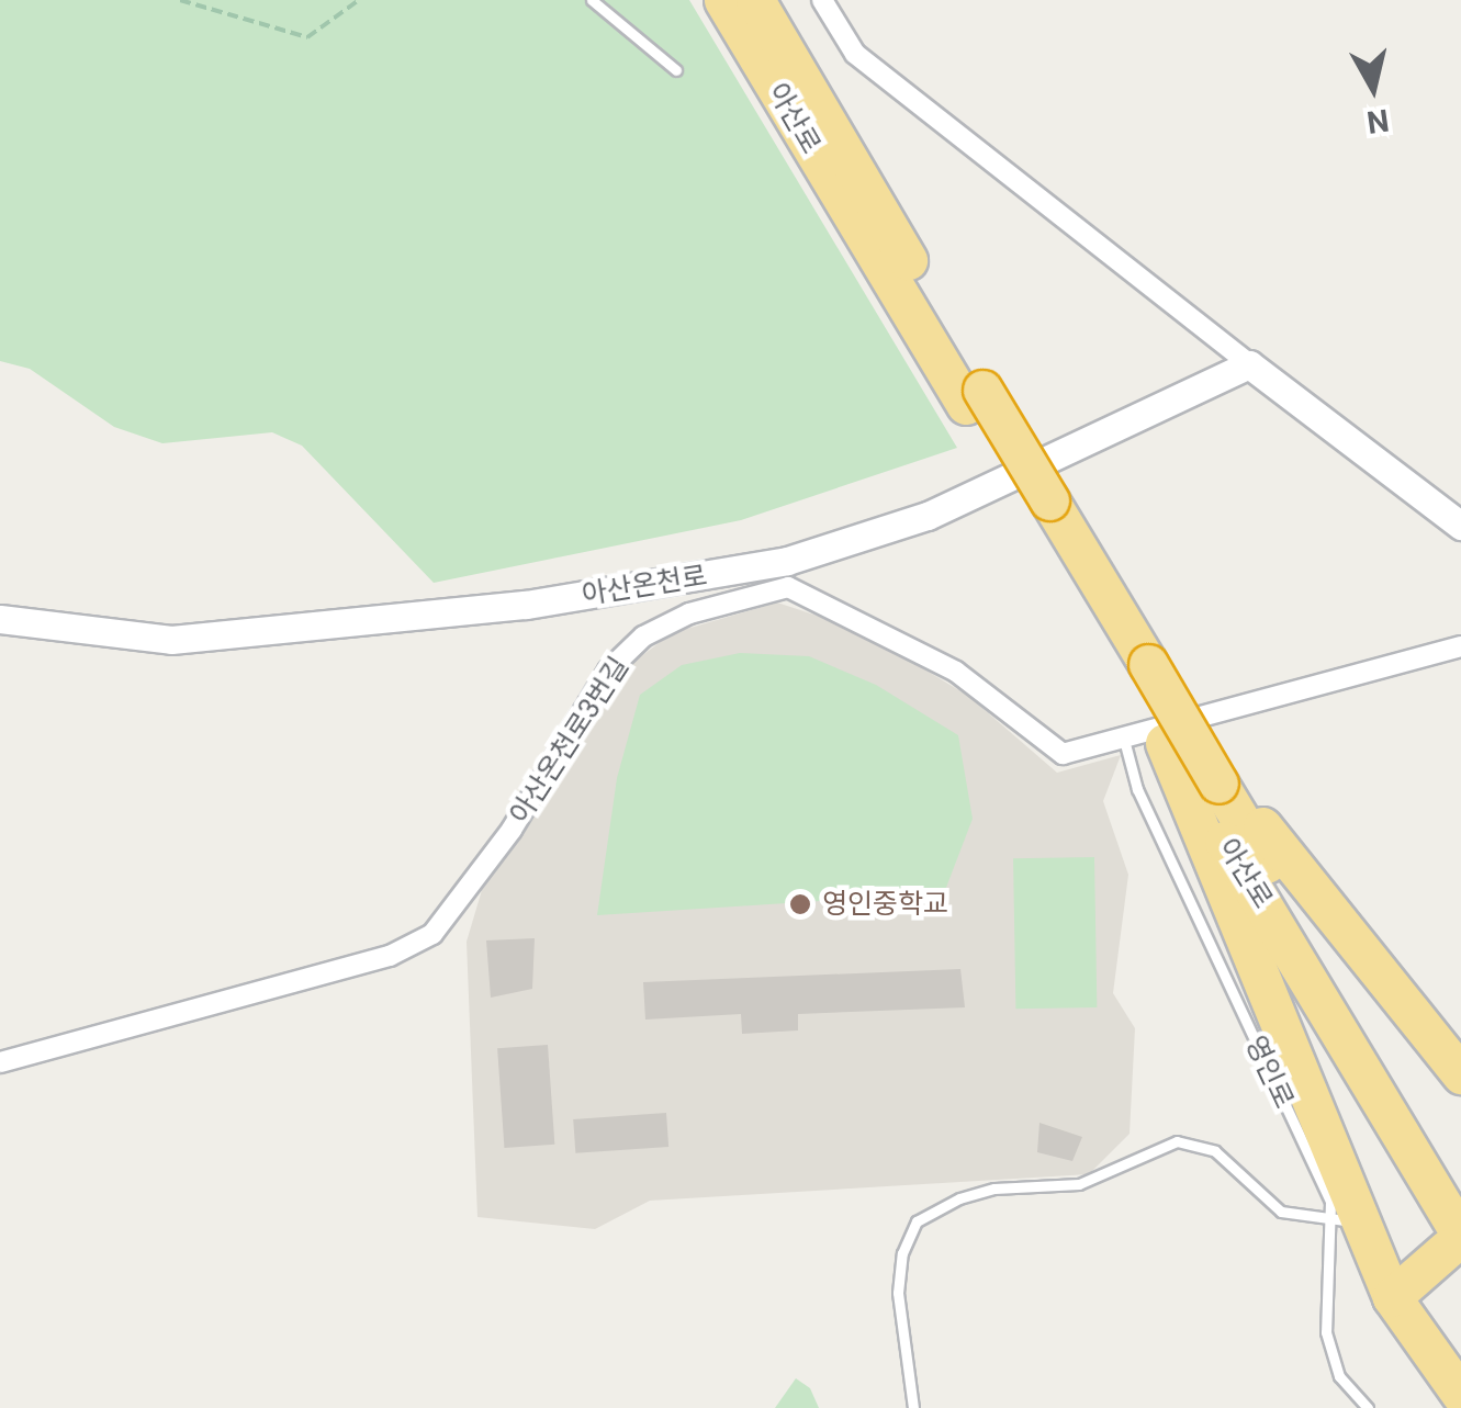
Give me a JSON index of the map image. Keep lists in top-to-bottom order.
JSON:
{
  "streets": {
    "highway": ["아산로"],
    "main road": ["아산온천로"],
    "street": ["아산온천로3번길"],
    "lane": ["영인로"]
  },
  "crossings": [
    ["아산온천로", "아산온천로3번길"]
  ],
  "places": ["영인중학교"],
  "north": "bottom"
}
